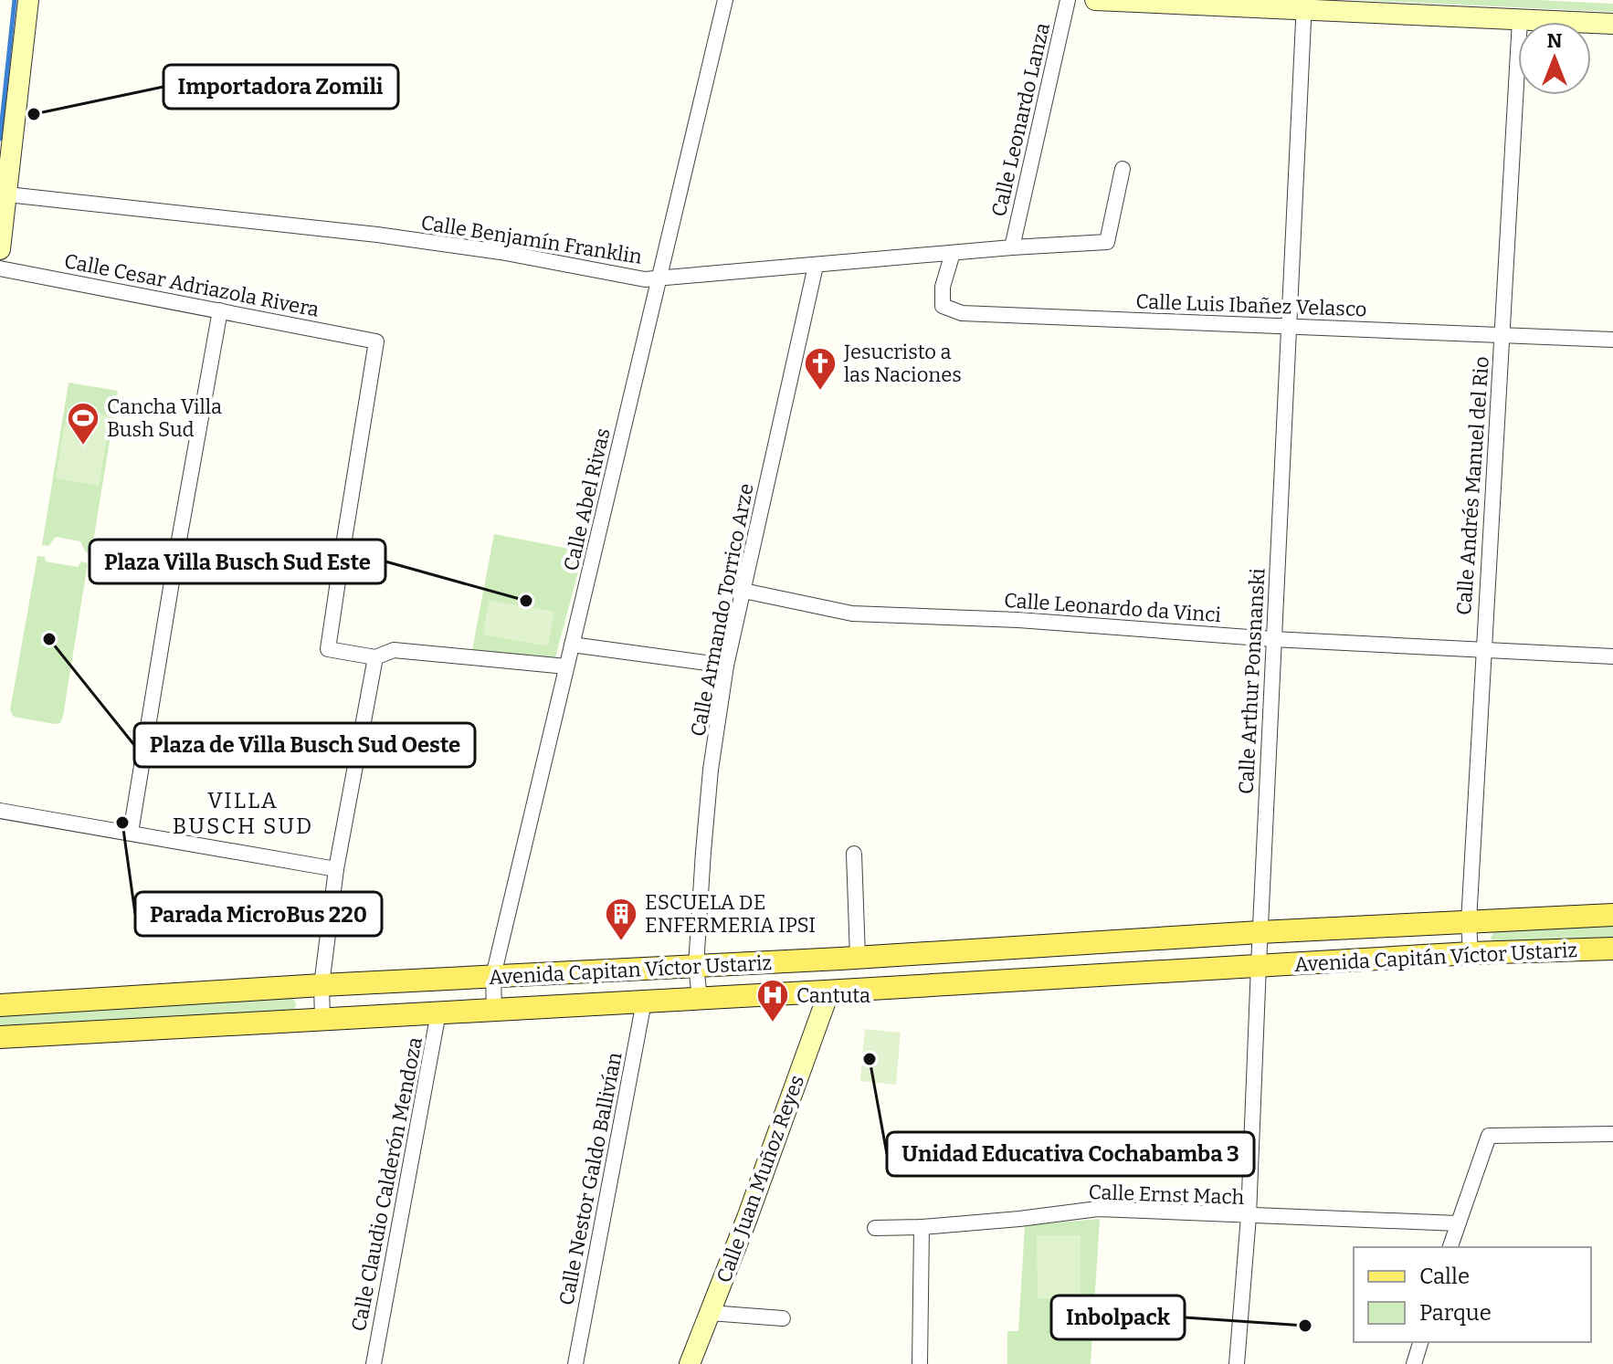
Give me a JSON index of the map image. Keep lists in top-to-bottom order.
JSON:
{
  "streets": {
    "main road": ["Avenida Capitán Víctor Ustariz", "Avenida Capitan Víctor Ustariz"],
    "street": [
      "Calle Leonardo Lanza",
      "Calle Benjamín Franklin",
      "Calle Cesar Adriazola Rivera",
      "Calle Luis Ibañez Velasco",
      "Calle Andrés Manuel del Rio",
      "Calle Abel Rivas",
      "Calle Leonardo da Vinci",
      "Calle Armando Torrico Arze",
      "Calle Arthur Ponsnanski",
      "Calle Nestor Galdo Ballivían",
      "Calle Juan Muñoz Reyes",
      "Calle Claudio Calderón Mendoza",
      "Calle Ernst Mach"
    ]
  },
  "crossings": [
    ["Calle Leonardo Lanza", "Calle Benjamín Franklin"],
    ["Calle Benjamín Franklin", "Calle Luis Ibañez Velasco"],
    ["Calle Benjamín Franklin", "Calle Abel Rivas"],
    ["Calle Benjamín Franklin", "Calle Armando Torrico Arze"],
    ["Calle Luis Ibañez Velasco", "Calle Andrés Manuel del Rio"],
    ["Calle Luis Ibañez Velasco", "Calle Arthur Ponsnanski"],
    ["Calle Andrés Manuel del Rio", "Calle Leonardo da Vinci"],
    ["Calle Andrés Manuel del Rio", "Avenida Capitán Víctor Ustariz"],
    ["Calle Abel Rivas", "Avenida Capitan Víctor Ustariz"],
    ["Calle Leonardo da Vinci", "Calle Armando Torrico Arze"],
    ["Calle Leonardo da Vinci", "Calle Arthur Ponsnanski"],
    ["Calle Armando Torrico Arze", "Avenida Capitan Víctor Ustariz"],
    ["Calle Arthur Ponsnanski", "Avenida Capitán Víctor Ustariz"],
    ["Calle Arthur Ponsnanski", "Avenida Capitan Víctor Ustariz"],
    ["Calle Arthur Ponsnanski", "Calle Ernst Mach"],
    ["Avenida Capitán Víctor Ustariz", "Avenida Capitan Víctor Ustariz"],
    ["Avenida Capitan Víctor Ustariz", "Calle Nestor Galdo Ballivían"],
    ["Avenida Capitan Víctor Ustariz", "Calle Juan Muñoz Reyes"],
    ["Avenida Capitan Víctor Ustariz", "Calle Claudio Calderón Mendoza"]
  ],
  "districts": ["VILLA BUSCH SUD"],
  "places": {
    "other": [
      "Importadora Zomili",
      "Plaza Villa Busch Sud Este",
      "Plaza de Villa Busch Sud Oeste",
      "Parada MicroBus 220",
      "Unidad Educativa Cochabamba 3",
      "Inbolpack"
    ],
    "church": ["Jesucristo a las Naciones"],
    "sports": ["Cancha Villa Bush Sud"],
    "building": ["ESCUELA DE ENFERMERIA IPSI"],
    "hospital": ["Cantuta"]
  },
  "legend": ["Calle", "Parque"],
  "north": "top"
}
